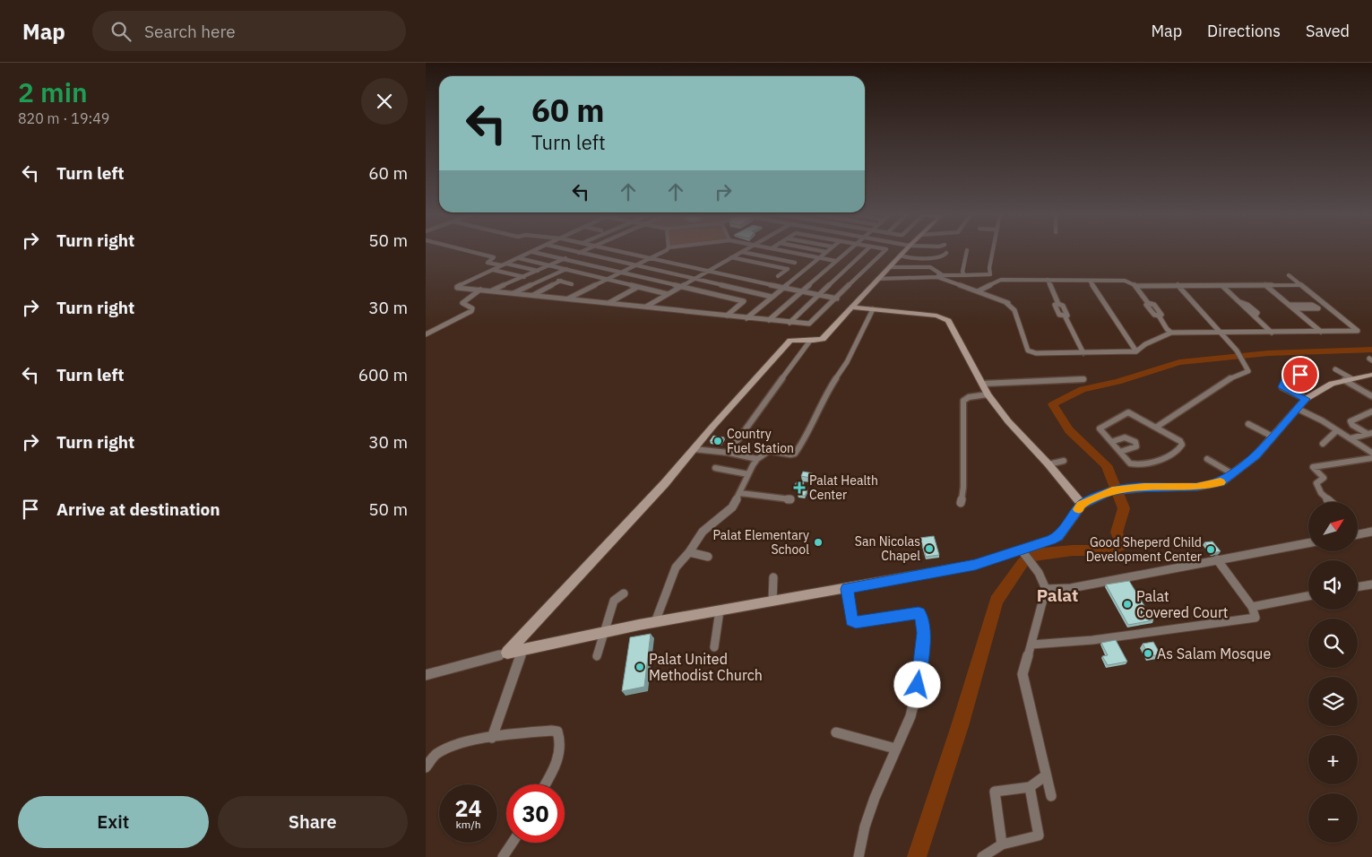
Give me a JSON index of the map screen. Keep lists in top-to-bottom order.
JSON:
{
  "districts": ["Palat"],
  "places": {
    "other": [
      "Country Fuel Station",
      "Palat Elementary School",
      "San Nicolas Chapel",
      "Good Sheperd Child Development Center",
      "Palat Covered Court",
      "As Salam Mosque",
      "Palat United Methodist Church"
    ],
    "health": ["Palat Health Center"]
  },
  "north": "top right",
  "page": {
    "header": "Map",
    "search": "Search here",
    "nav": ["Map", "Directions", "Saved"],
    "heading": ["2 min", "820 m · 19:49"],
    "turn": ["60 m", "Turn left"],
    "list": [
      {
        "name": "Turn left",
        "value": "60 m"
      },
      {
        "name": "Turn right",
        "value": "50 m"
      },
      {
        "name": "Turn right",
        "value": "30 m"
      },
      {
        "name": "Turn left",
        "value": "600 m"
      },
      {
        "name": "Turn right",
        "value": "30 m"
      },
      {
        "name": "Arrive at destination",
        "value": "50 m"
      }
    ],
    "map_buttons": ["+", "−"],
    "speed": "24 km/h",
    "limit": "30",
    "buttons": ["Exit", "Share"]
  }
}
